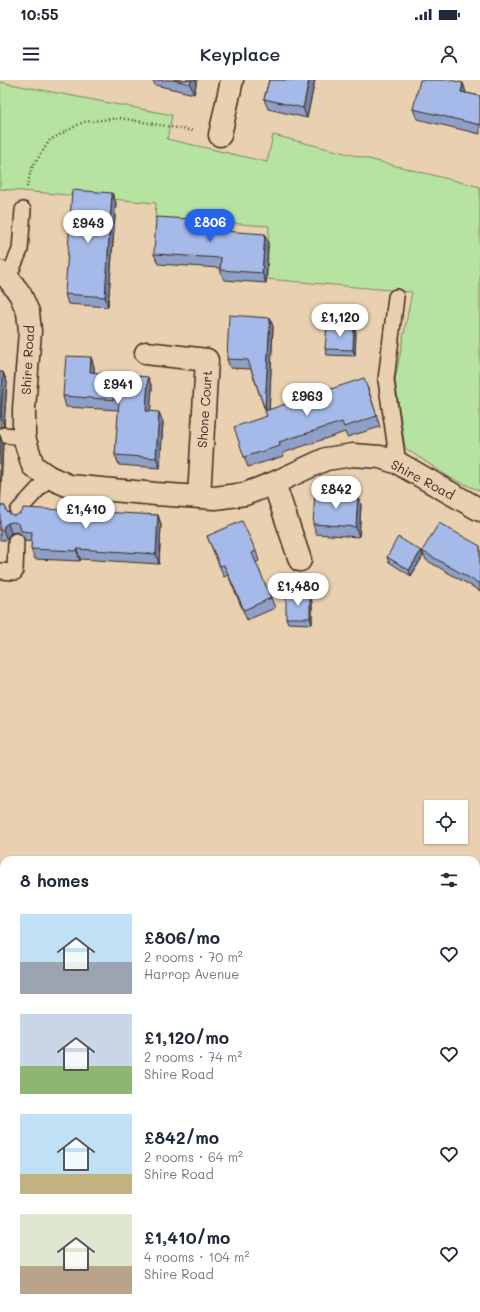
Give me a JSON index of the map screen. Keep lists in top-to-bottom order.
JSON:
{
  "streets": {
    "street": ["Shire Road", "Shone Court"]
  },
  "crossings": [
    ["Shire Road", "Shone Court"]
  ],
  "page": {
    "status": "10:55",
    "header": "Keyplace",
    "price": [
      "£806",
      "£943",
      "£1,120",
      "£941",
      "£963",
      "£842",
      "£1,410",
      "£1,480"
    ],
    "heading": "8 homes",
    "list": [
      {
        "name": "£806/mo",
        "note": "2 rooms · 70 m² · Harrop Avenue"
      },
      {
        "name": "£1,120/mo",
        "note": "2 rooms · 74 m² · Shire Road"
      },
      {
        "name": "£842/mo",
        "note": "2 rooms · 64 m² · Shire Road"
      },
      {
        "name": "£1,410/mo",
        "note": "4 rooms · 104 m² · Shire Road"
      }
    ]
  }
}
